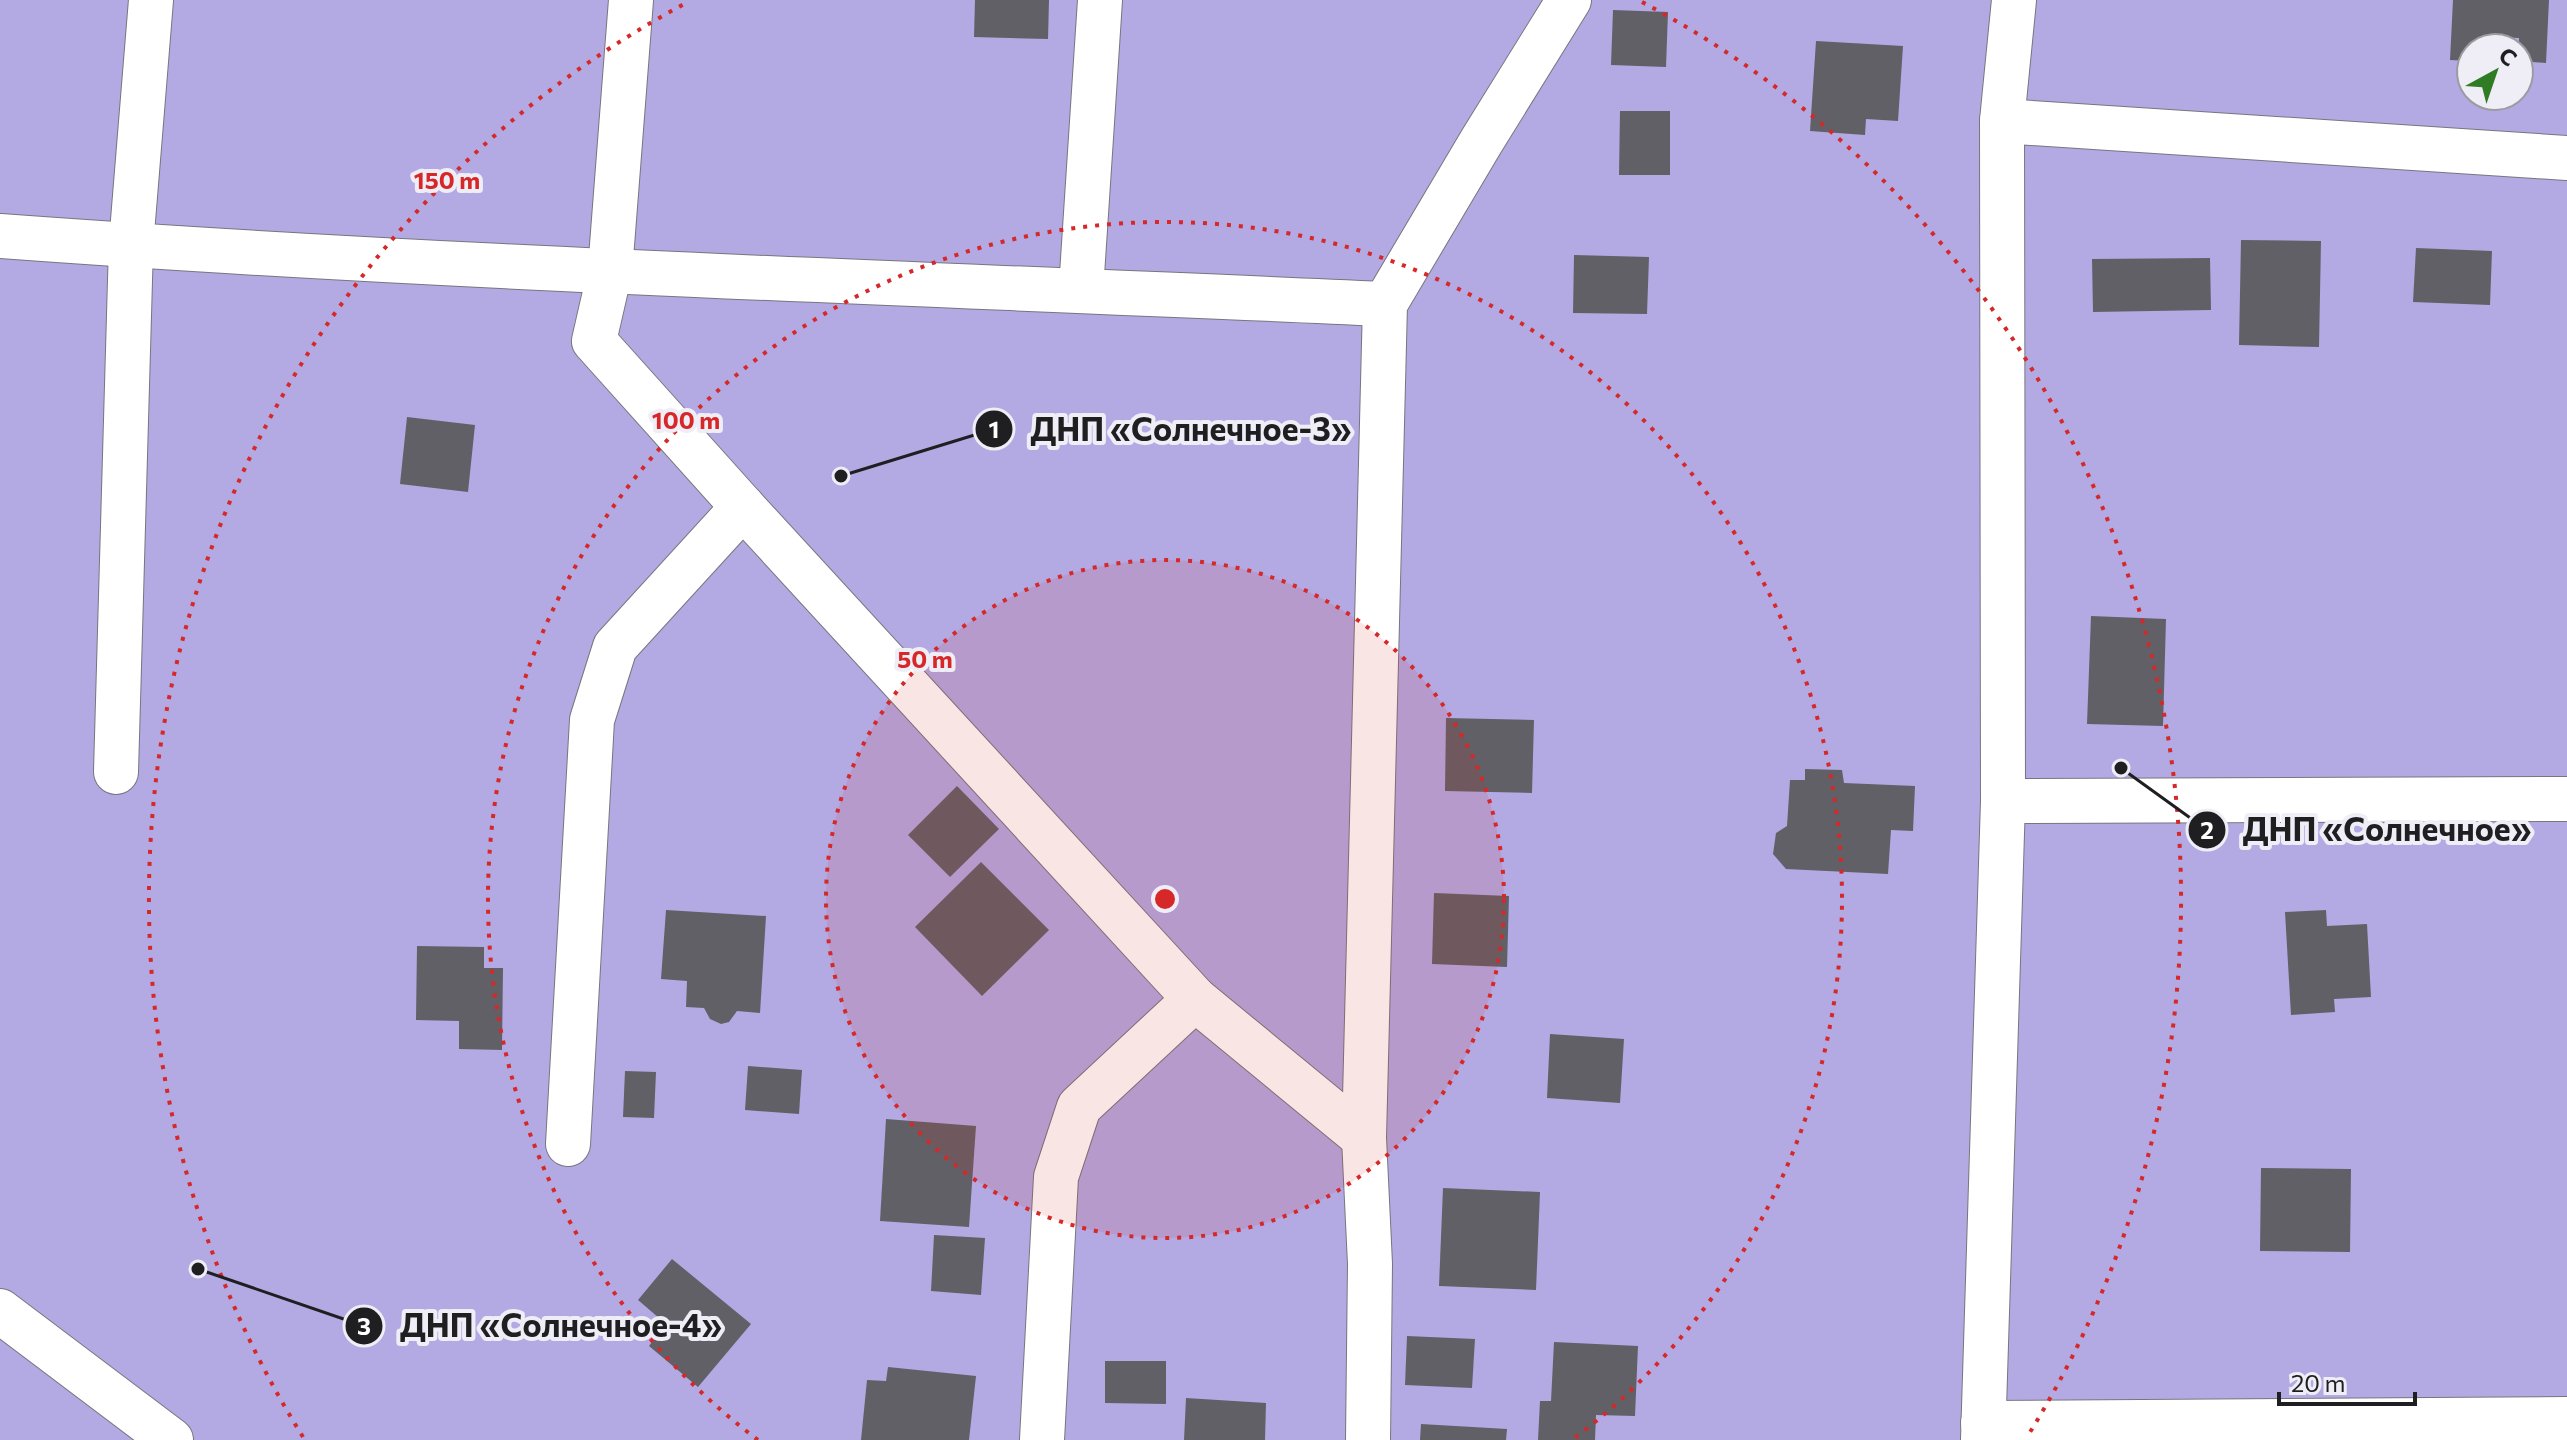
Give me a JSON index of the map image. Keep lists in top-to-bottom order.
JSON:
{
  "places": ["ДНП «Солнечное-3»", "ДНП «Солнечное»", "ДНП «Солнечное-4»"],
  "scale_bar": "20 m",
  "north": "top right",
  "rings": ["150 m", "100 m", "50 m"]
}
